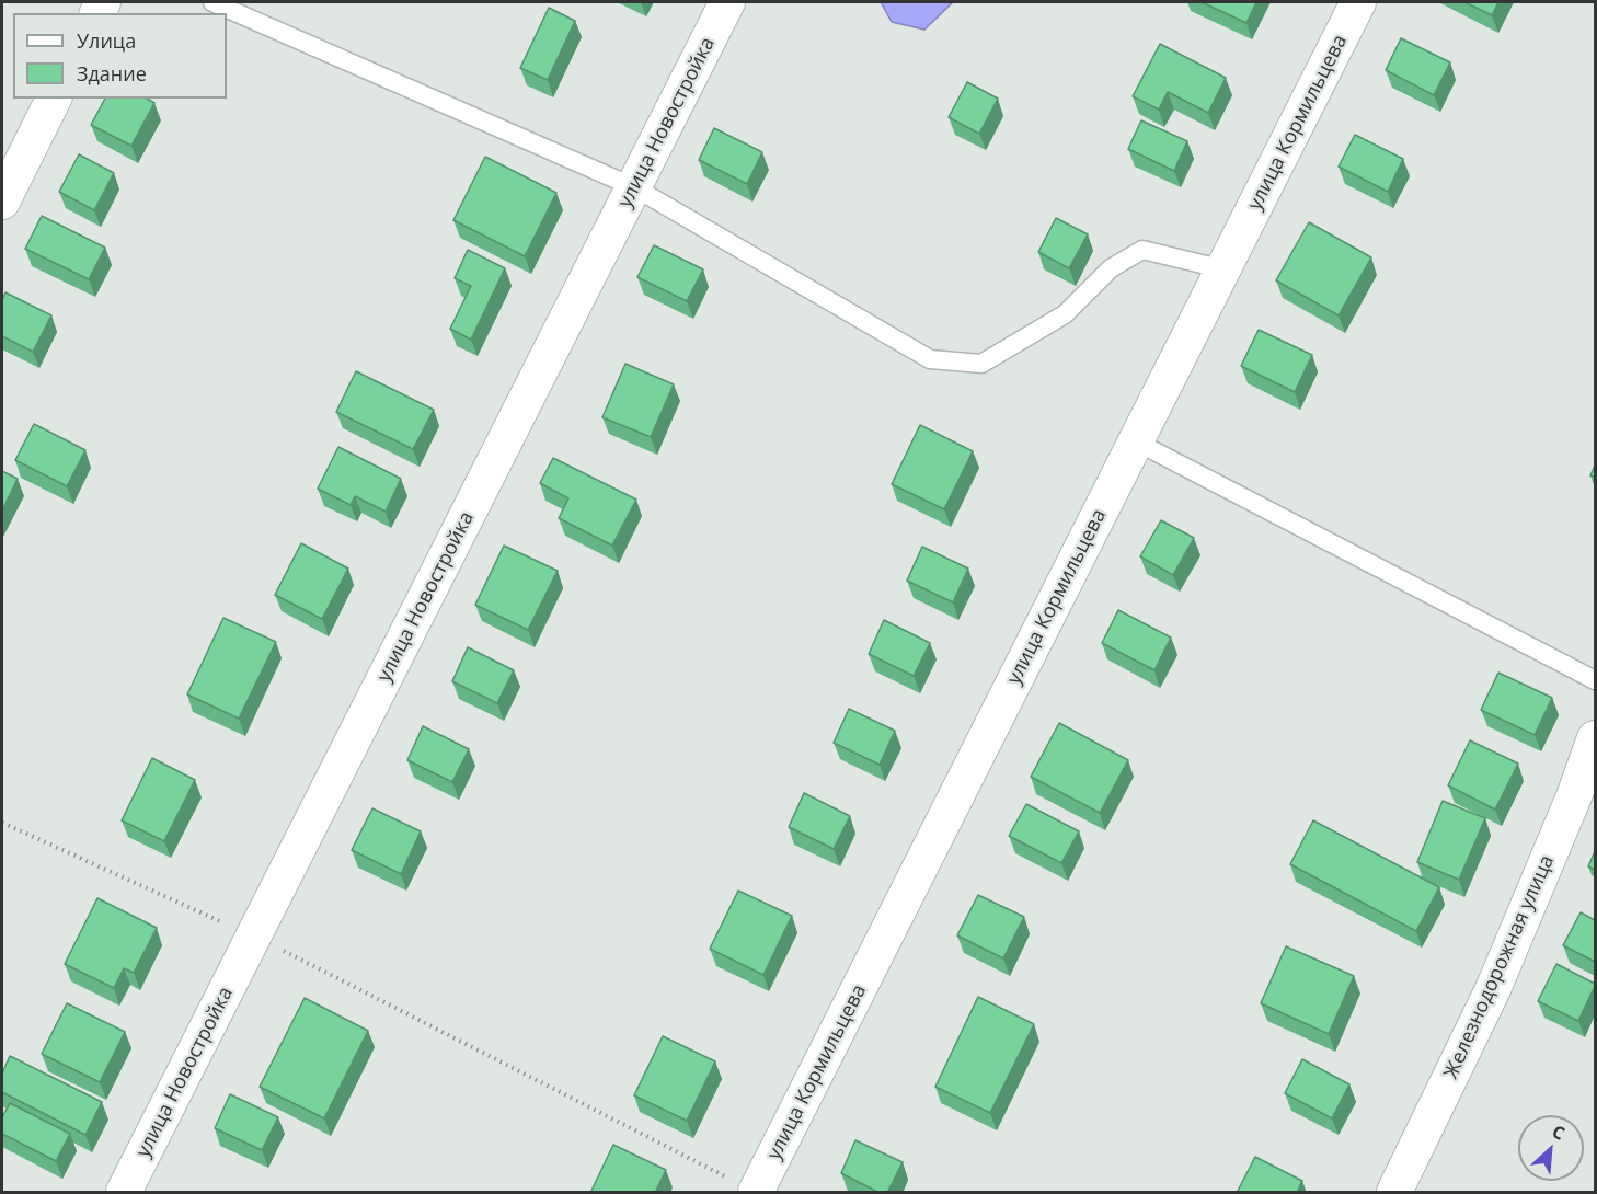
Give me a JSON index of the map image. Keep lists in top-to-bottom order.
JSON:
{
  "streets": {
    "street": ["улица Новостройка", "улица Кормильцева", "Железнодорожная улица"]
  },
  "legend": ["Улица", "Здание"],
  "north": "top right"
}
